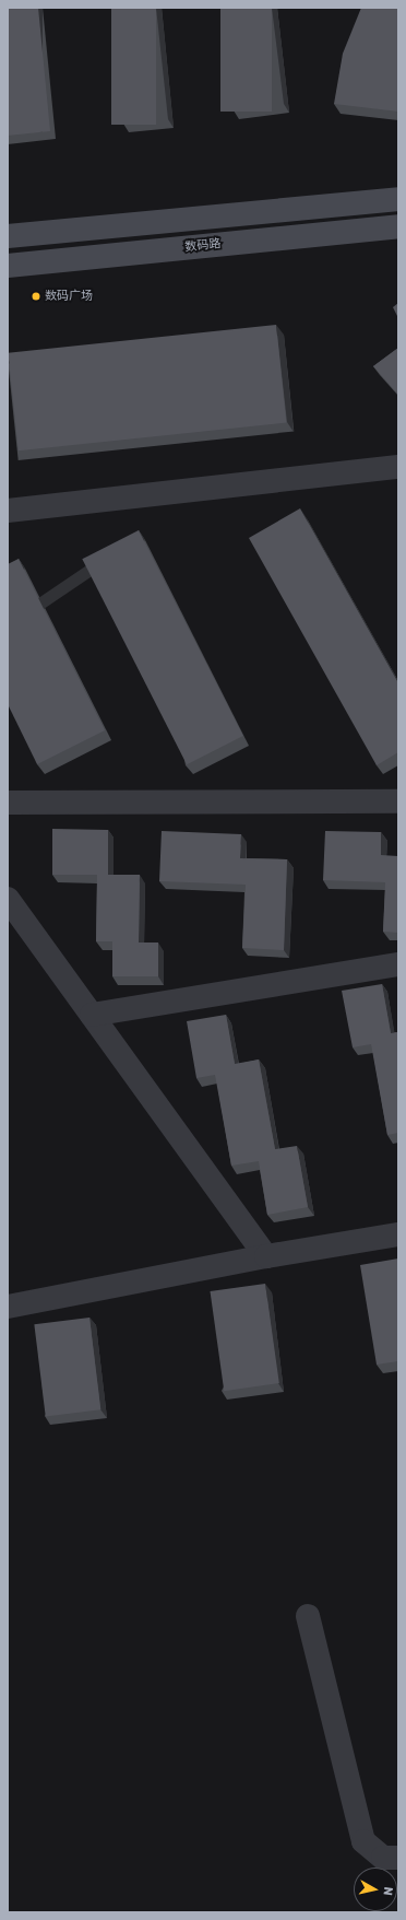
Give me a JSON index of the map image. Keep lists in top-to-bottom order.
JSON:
{
  "streets": {
    "main road": ["数码路"]
  },
  "places": ["数码广场"],
  "north": "right"
}
